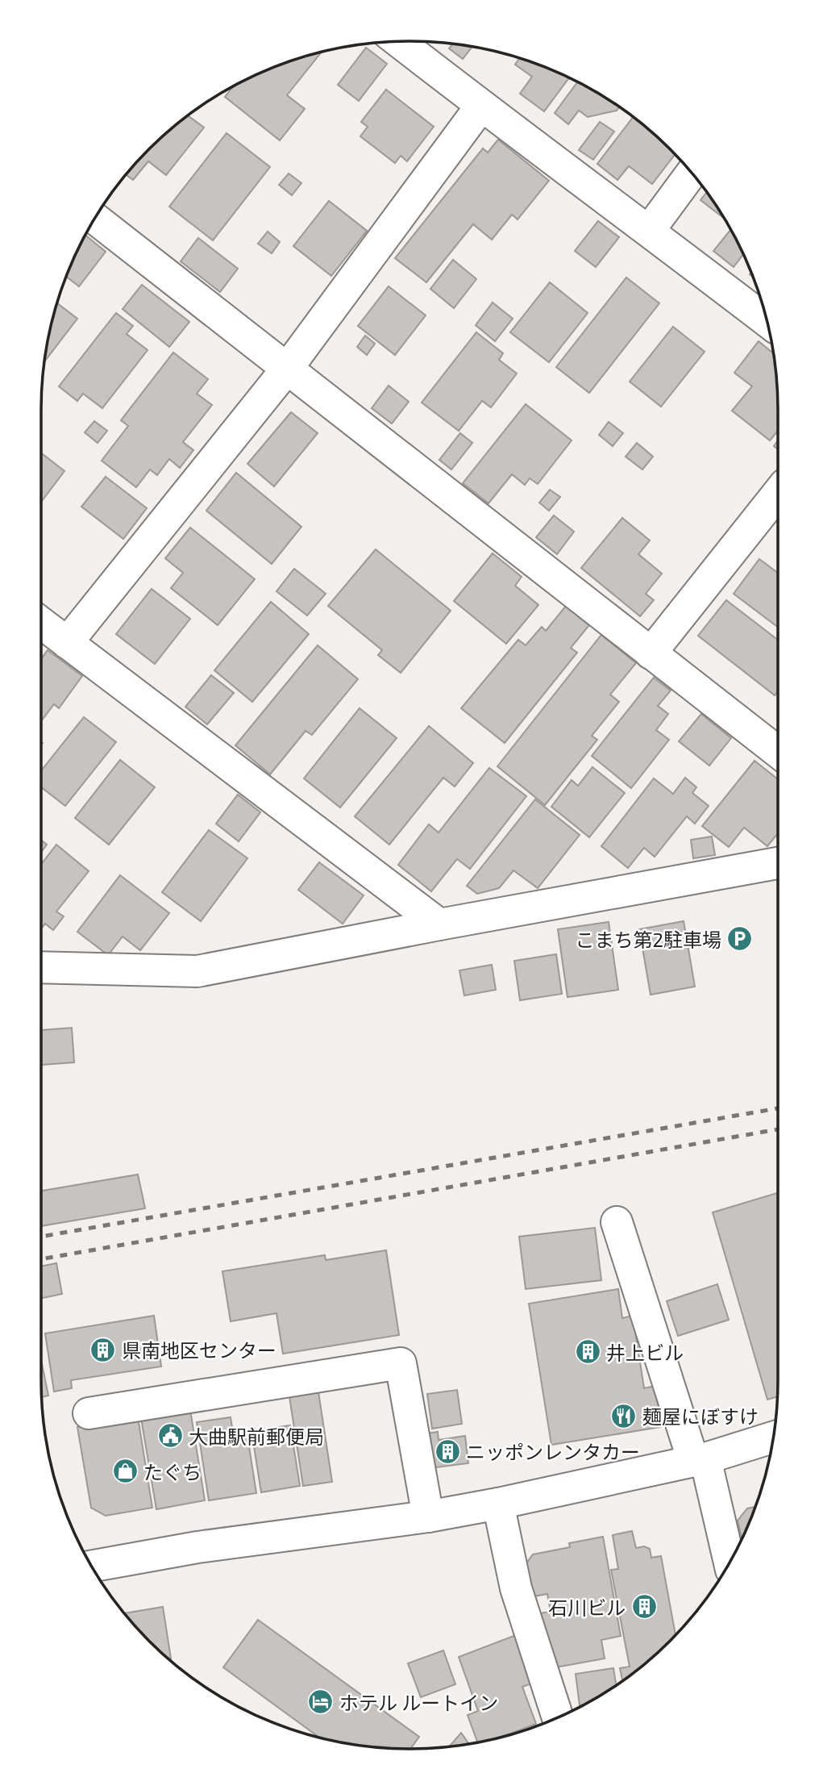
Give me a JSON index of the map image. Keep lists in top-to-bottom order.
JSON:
{
  "places": {
    "parking": ["こまち第2駐車場"],
    "building": [
      "県南地区センター",
      "井上ビル",
      "ニッポンレンタカー",
      "石川ビル"
    ],
    "restaurant": ["麺屋にぼすけ"],
    "public building": ["大曲駅前郵便局"],
    "shop": ["たぐち"],
    "hotel": ["ホテル ルートイン"]
  }
}
